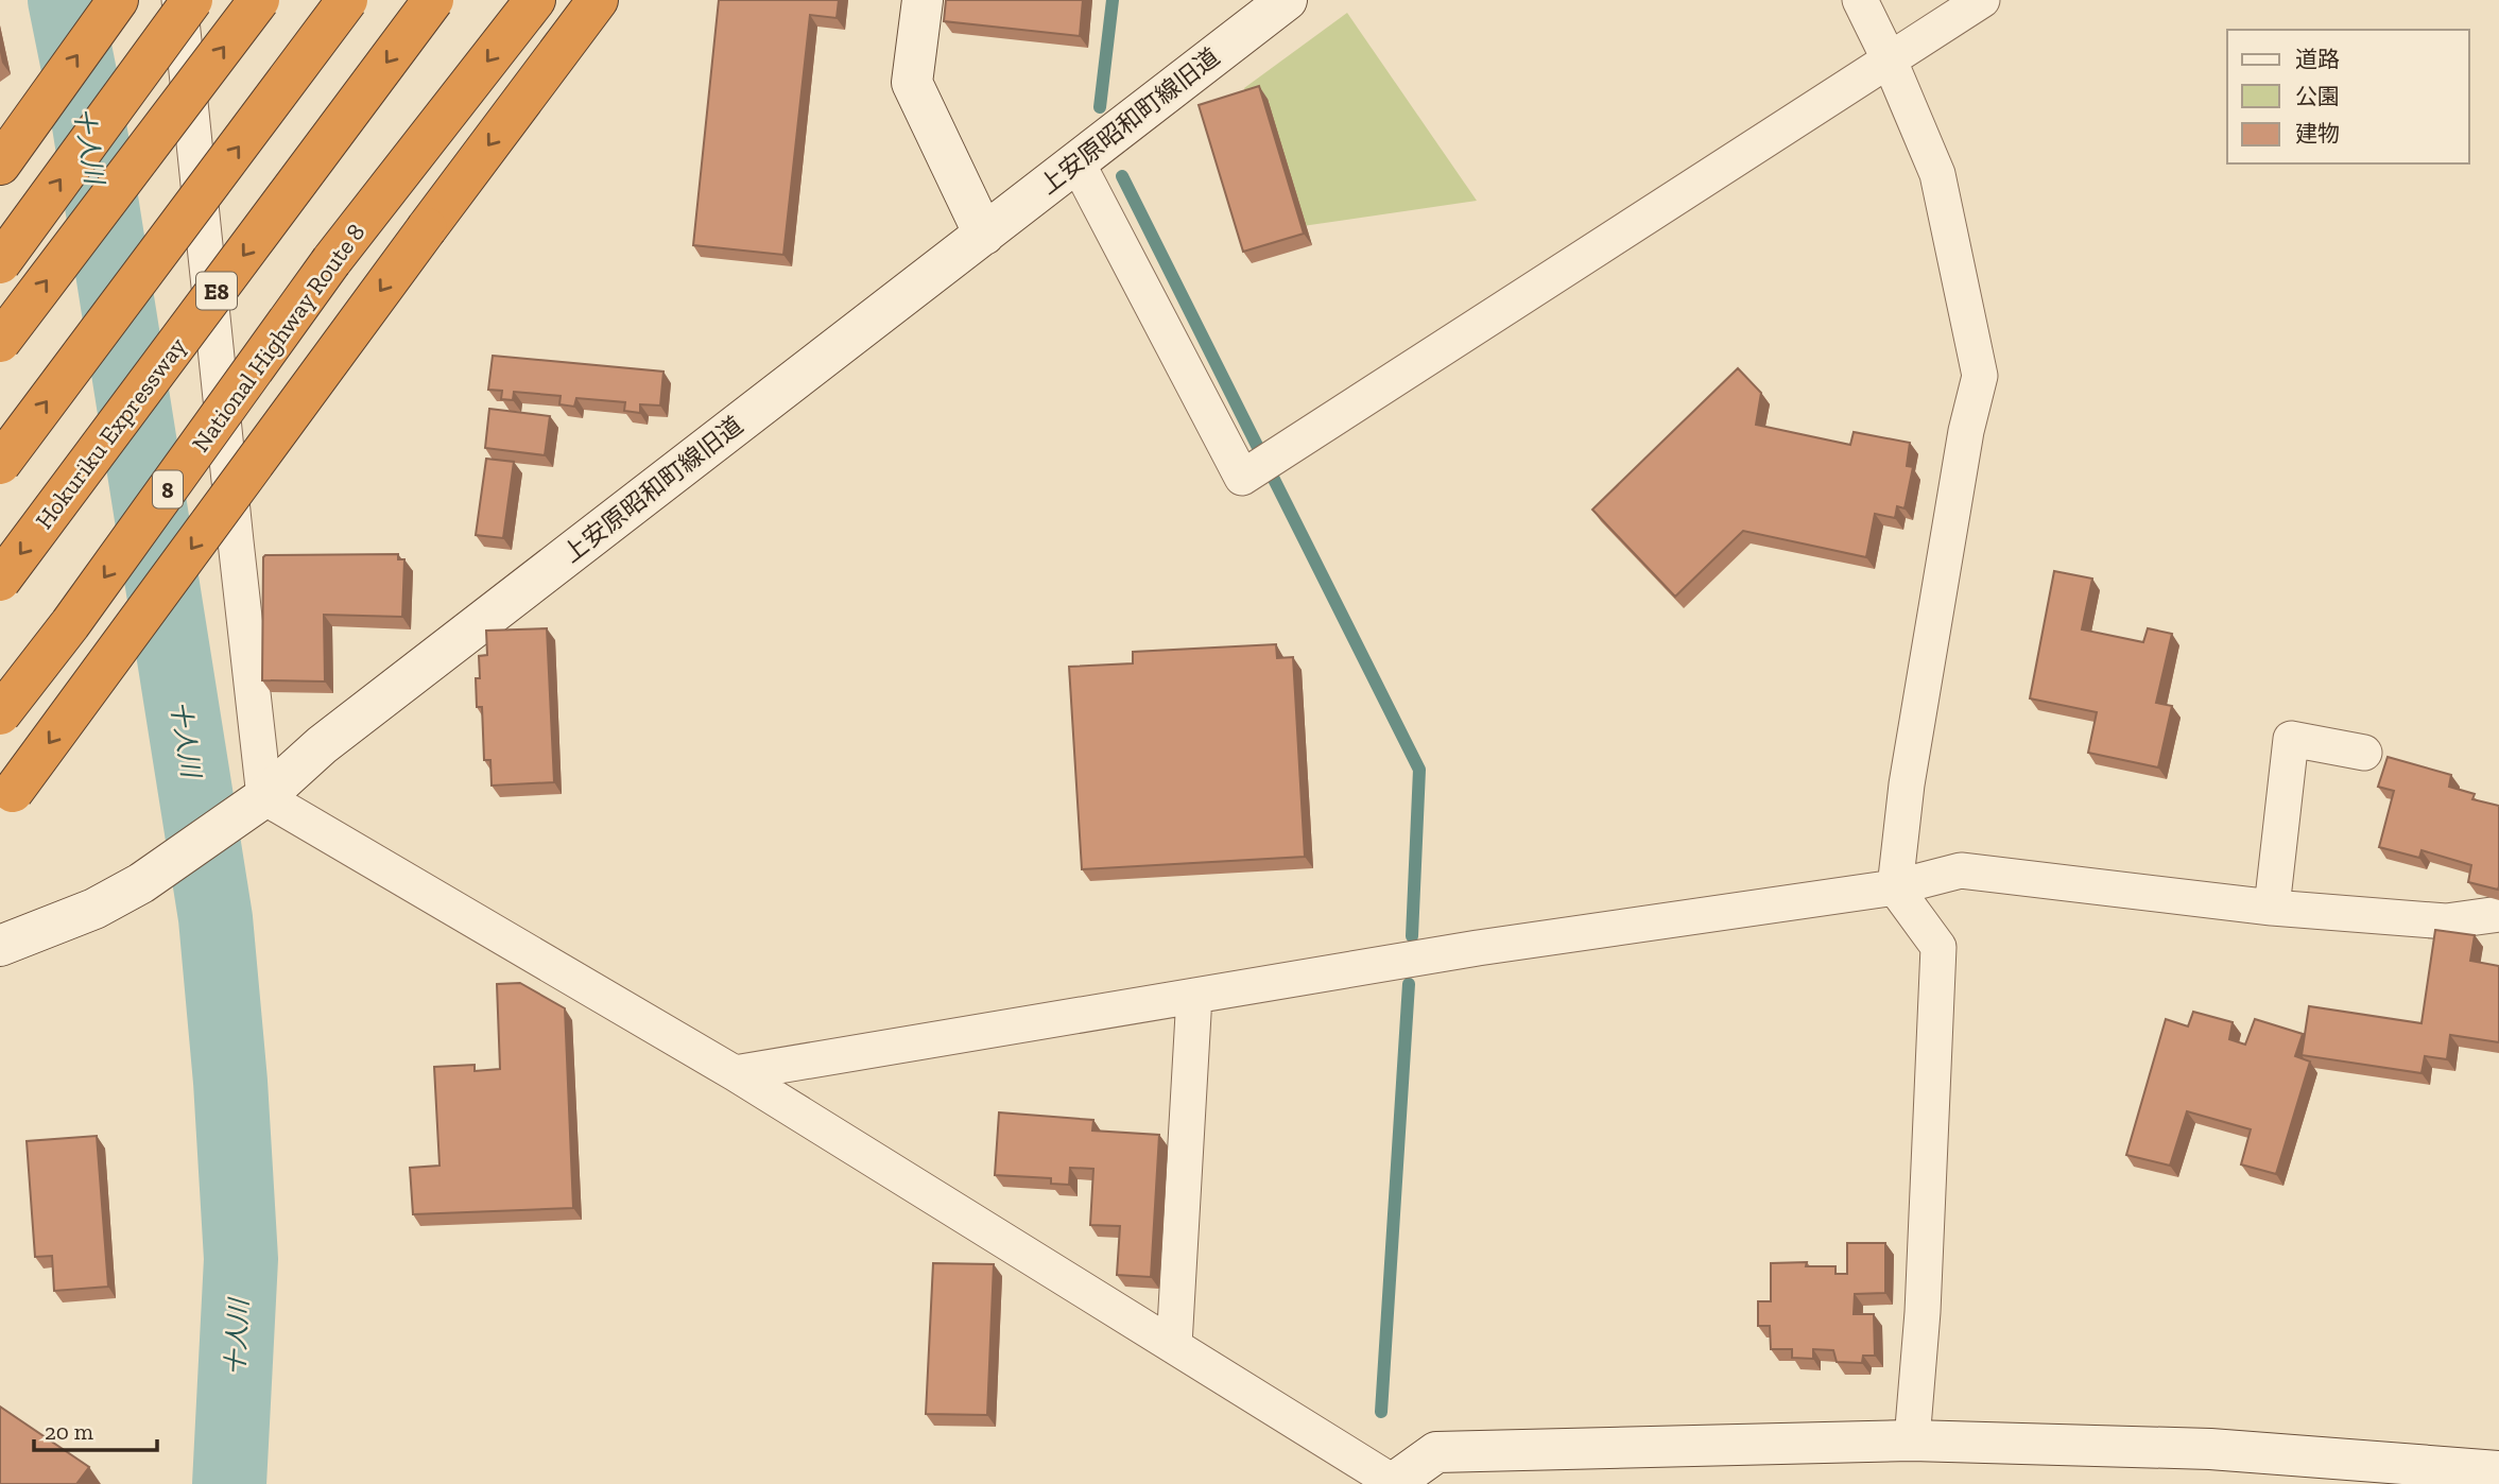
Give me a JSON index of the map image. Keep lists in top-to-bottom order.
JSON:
{
  "streets": {
    "highway": [
      "E8",
      "National Highway Route 8",
      "Hokuriku Expressway",
      "8"
    ],
    "street": ["上安原昭和町線旧道"]
  },
  "water": ["十人川"],
  "legend": ["道路", "公園", "建物"],
  "scale_bar": "20 m"
}
